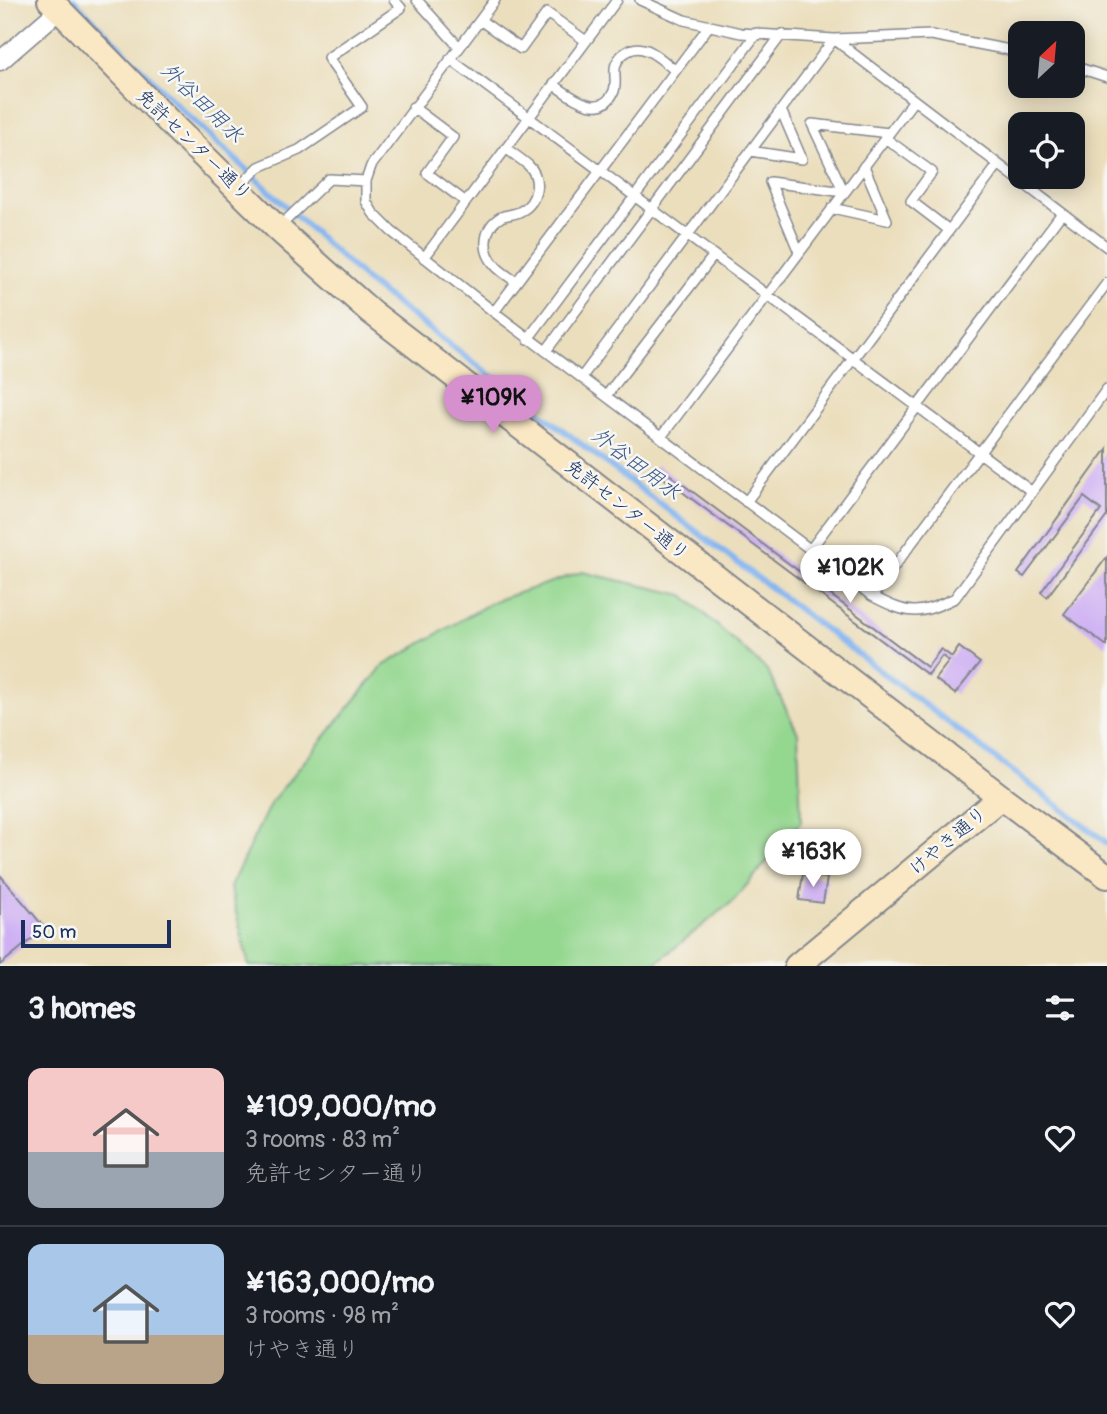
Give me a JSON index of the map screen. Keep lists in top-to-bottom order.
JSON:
{
  "streets": {
    "street": ["免許センター通り", "けやき通り"]
  },
  "crossings": [
    ["免許センター通り", "けやき通り"]
  ],
  "water": ["外谷田用水"],
  "scale_bar": "50 m",
  "north": "top right",
  "page": {
    "price": ["¥109K", "¥102K", "¥163K"],
    "scale": "50 m",
    "heading": "3 homes",
    "list": [
      {
        "name": "¥109,000/mo",
        "note": "3 rooms · 83 m² · 免許センター通り"
      },
      {
        "name": "¥163,000/mo",
        "note": "3 rooms · 98 m² · けやき通り"
      }
    ]
  }
}
